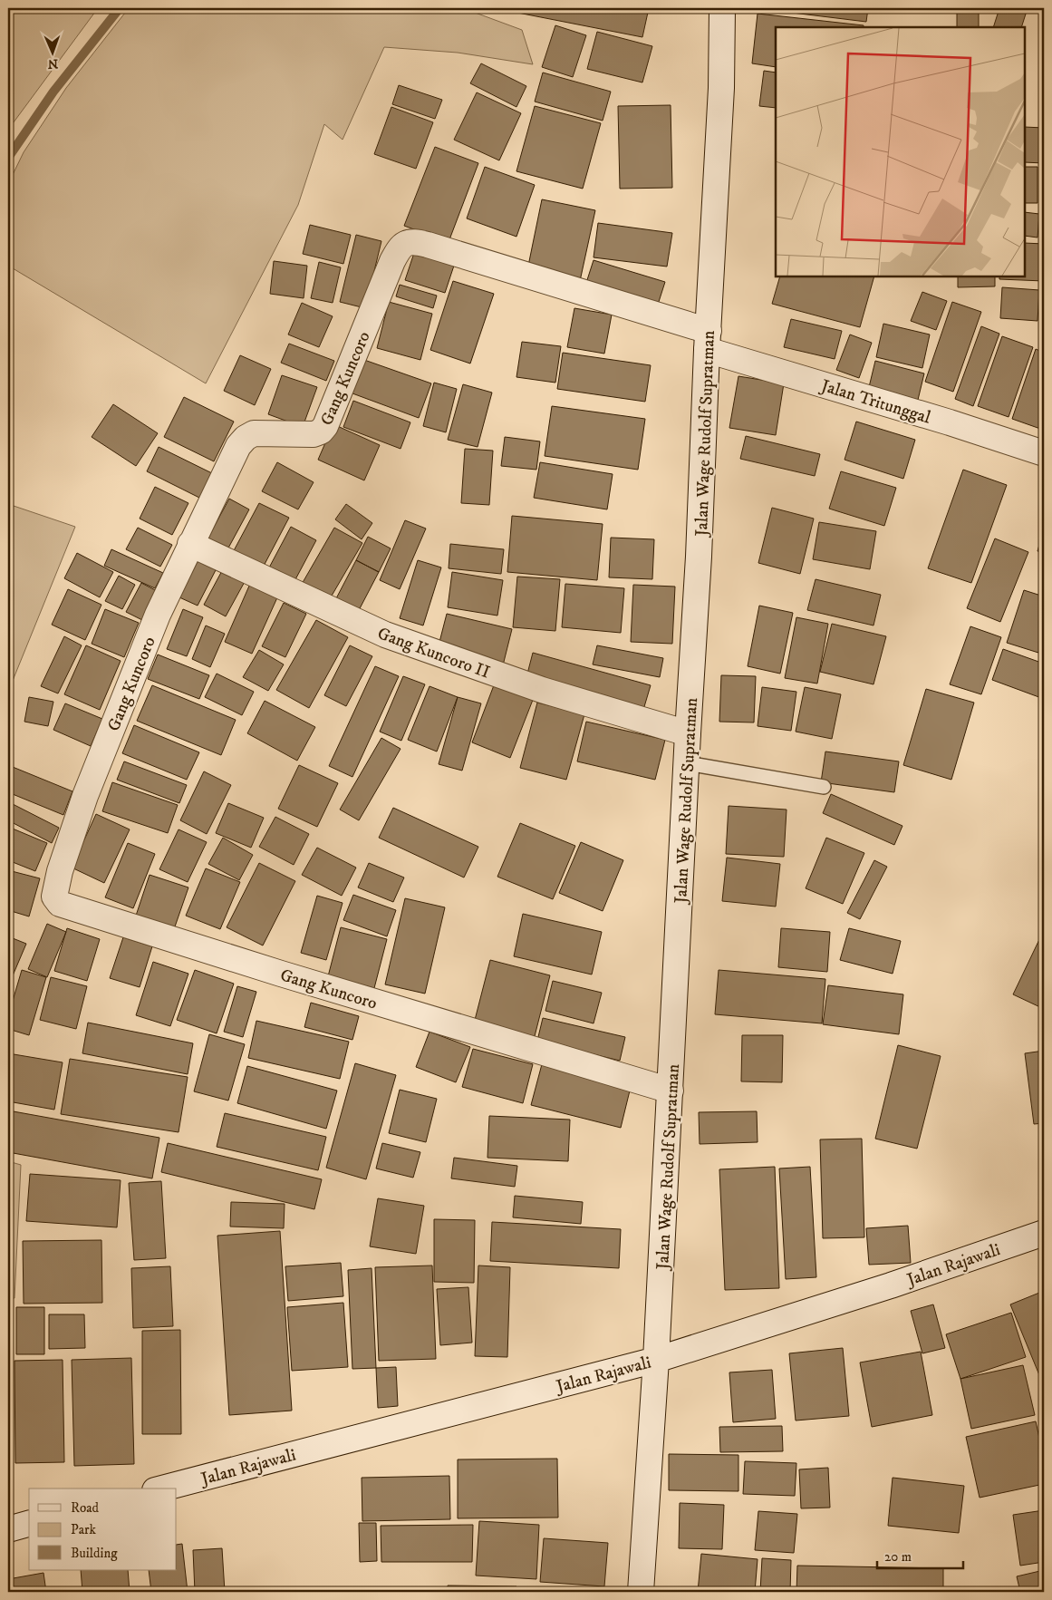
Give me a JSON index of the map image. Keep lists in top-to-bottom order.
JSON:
{
  "streets": {
    "street": [
      "Gang Kuncoro",
      "Jalan Tritunggal",
      "Jalan Wage Rudolf Supratman",
      "Gang Kuncoro II",
      "Jalan Rajawali"
    ]
  },
  "crossings": [
    ["Gang Kuncoro", "Jalan Tritunggal"],
    ["Gang Kuncoro", "Jalan Wage Rudolf Supratman"],
    ["Gang Kuncoro", "Gang Kuncoro II"],
    ["Jalan Tritunggal", "Jalan Wage Rudolf Supratman"],
    ["Jalan Wage Rudolf Supratman", "Gang Kuncoro II"],
    ["Jalan Wage Rudolf Supratman", "Jalan Rajawali"]
  ],
  "legend": ["Road", "Park", "Building"],
  "scale_bar": "20 m",
  "north": "bottom"
}
